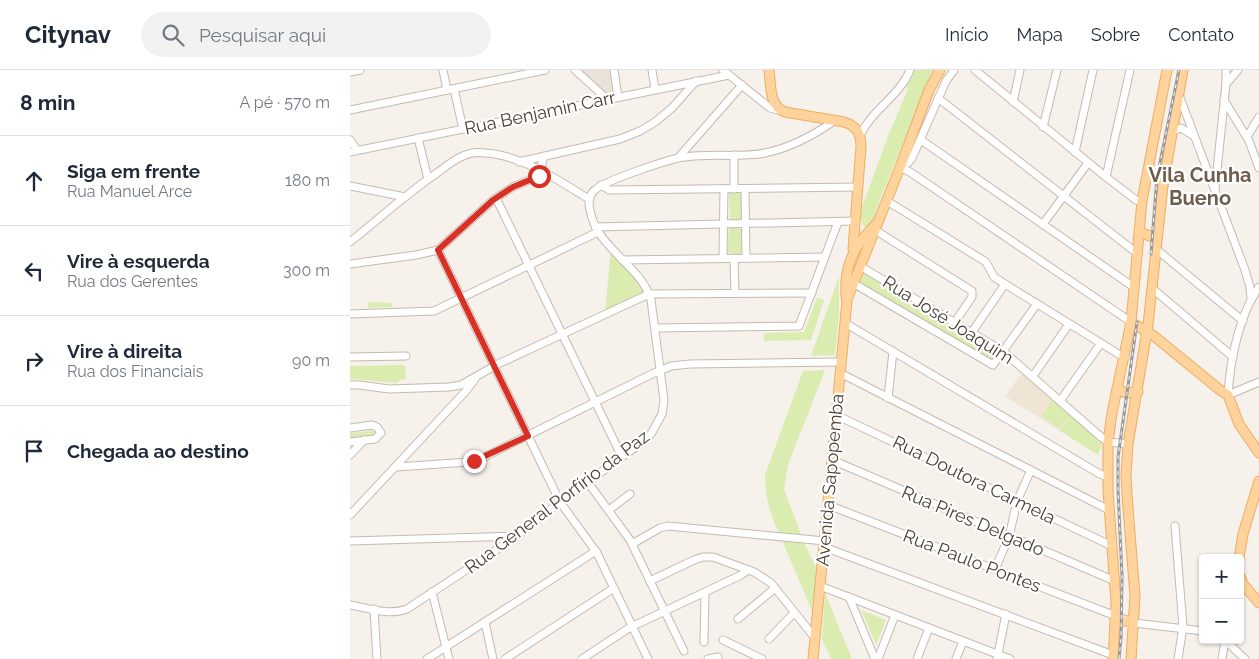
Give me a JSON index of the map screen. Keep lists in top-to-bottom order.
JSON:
{
  "streets": {
    "main road": ["Avenida Sapopemba"],
    "street": [
      "Rua Benjamin Carr",
      "Rua José Joaquim",
      "Rua Doutora Carmela",
      "Rua General Porfírio da Paz",
      "Rua Pires Delgado",
      "Rua Paulo Pontes"
    ]
  },
  "crossings": [
    ["Rua José Joaquim", "Avenida Sapopemba"],
    ["Avenida Sapopemba", "Rua Doutora Carmela"],
    ["Avenida Sapopemba", "Rua Pires Delgado"],
    ["Avenida Sapopemba", "Rua Paulo Pontes"]
  ],
  "districts": ["Vila Cunha Bueno"],
  "page": {
    "header": "Citynav",
    "search": "Pesquisar aqui",
    "nav": [
      "Início",
      "Mapa",
      "Sobre",
      "Contato"
    ],
    "heading": ["8 min", "A pé · 570 m"],
    "list": [
      ["Siga em frente", "Rua Manuel Arce", "180 m"],
      ["Vire à esquerda", "Rua dos Gerentes", "300 m"],
      ["Vire à direita", "Rua dos Financiais", "90 m"],
      "Chegada ao destino"
    ],
    "map_buttons": ["+", "−"]
  }
}
